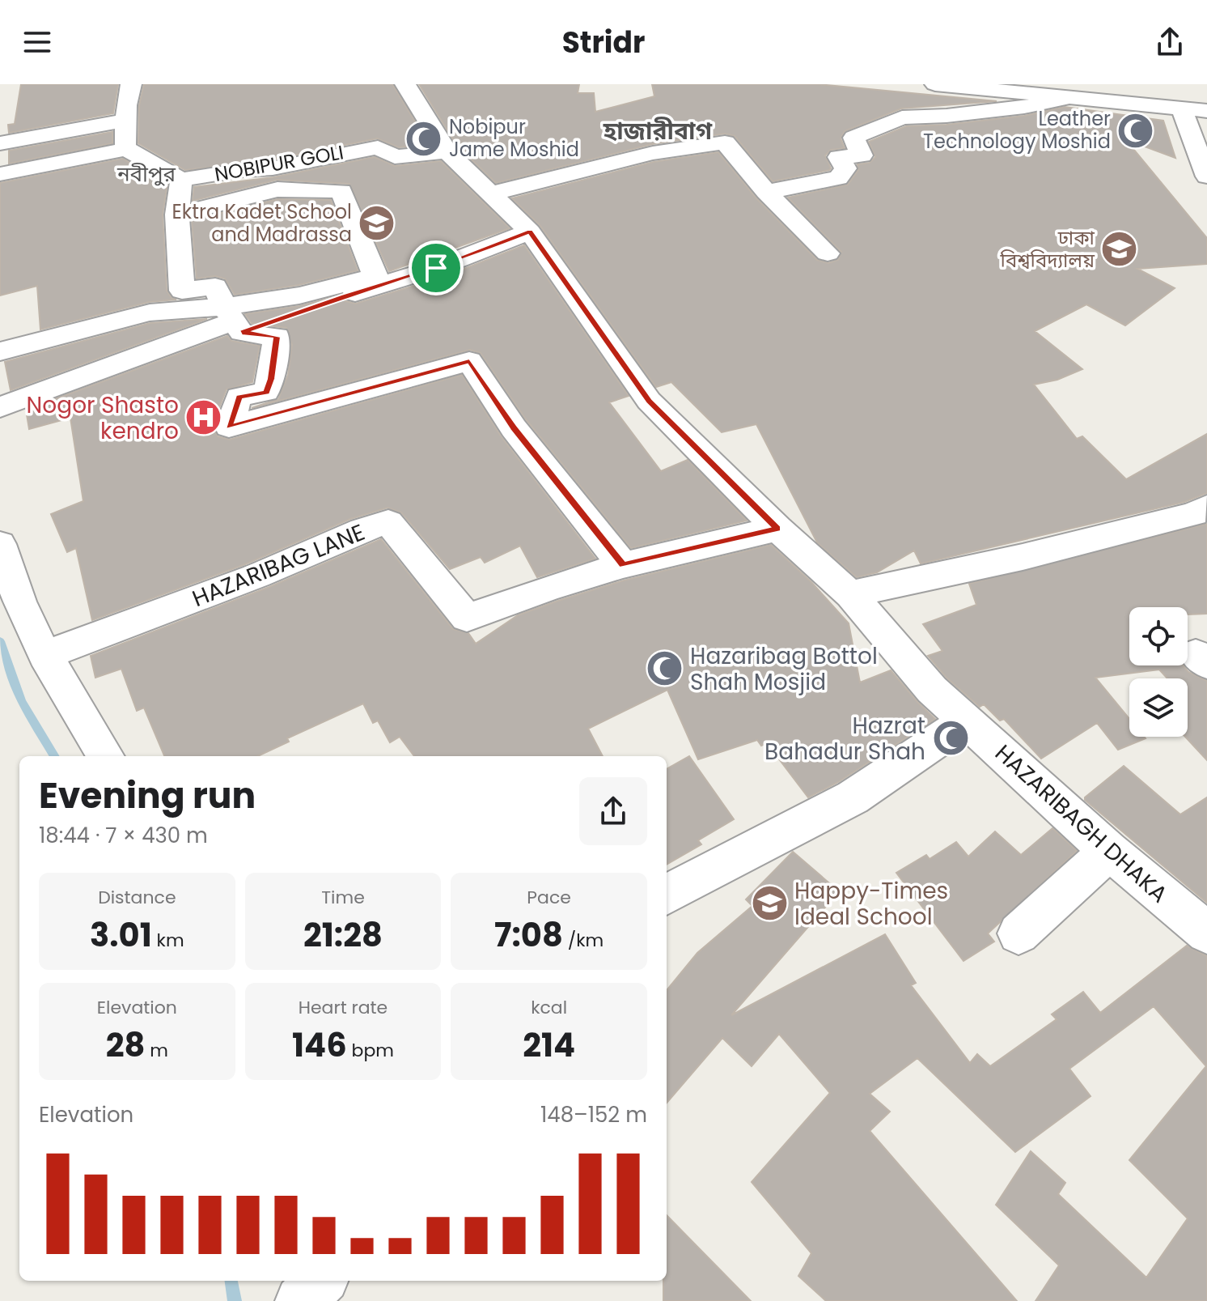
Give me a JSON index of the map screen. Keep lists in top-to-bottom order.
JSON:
{
  "streets": {
    "street": ["NOBIPUR GOLI", "HAZARIBAG LANE", "HAZARIBAGH DHAKA"]
  },
  "crossings": [
    ["NOBIPUR GOLI", "HAZARIBAGH DHAKA"],
    ["HAZARIBAG LANE", "HAZARIBAGH DHAKA"]
  ],
  "districts": ["হাজারীবাগ", "নবীপুর"],
  "places": {
    "mosque": [
      "Leather Technology Moshid",
      "Nobipur Jame Moshid",
      "Hazaribag Bottol Shah Mosjid",
      "Hazrat Bahadur Shah"
    ],
    "school or university": ["Ektra Kadet School and Madrassa", "ঢাকা বিশ্ববিদ্যালয়", "Happy-Times Ideal School"],
    "hospital": ["Nogor Shasto kendro"]
  },
  "page": {
    "header": "Stridr",
    "heading": ["Evening run", "18:44 · 7 × 430 m"],
    "stats": [
      ["Distance", "3.01 km"],
      ["Time", "21:28"],
      ["Pace", "7:08 /km"],
      ["Elevation", "28 m"],
      ["Heart rate", "146 bpm"],
      ["kcal", "214"]
    ],
    "chart": ["Elevation", "148–152 m"]
  }
}
